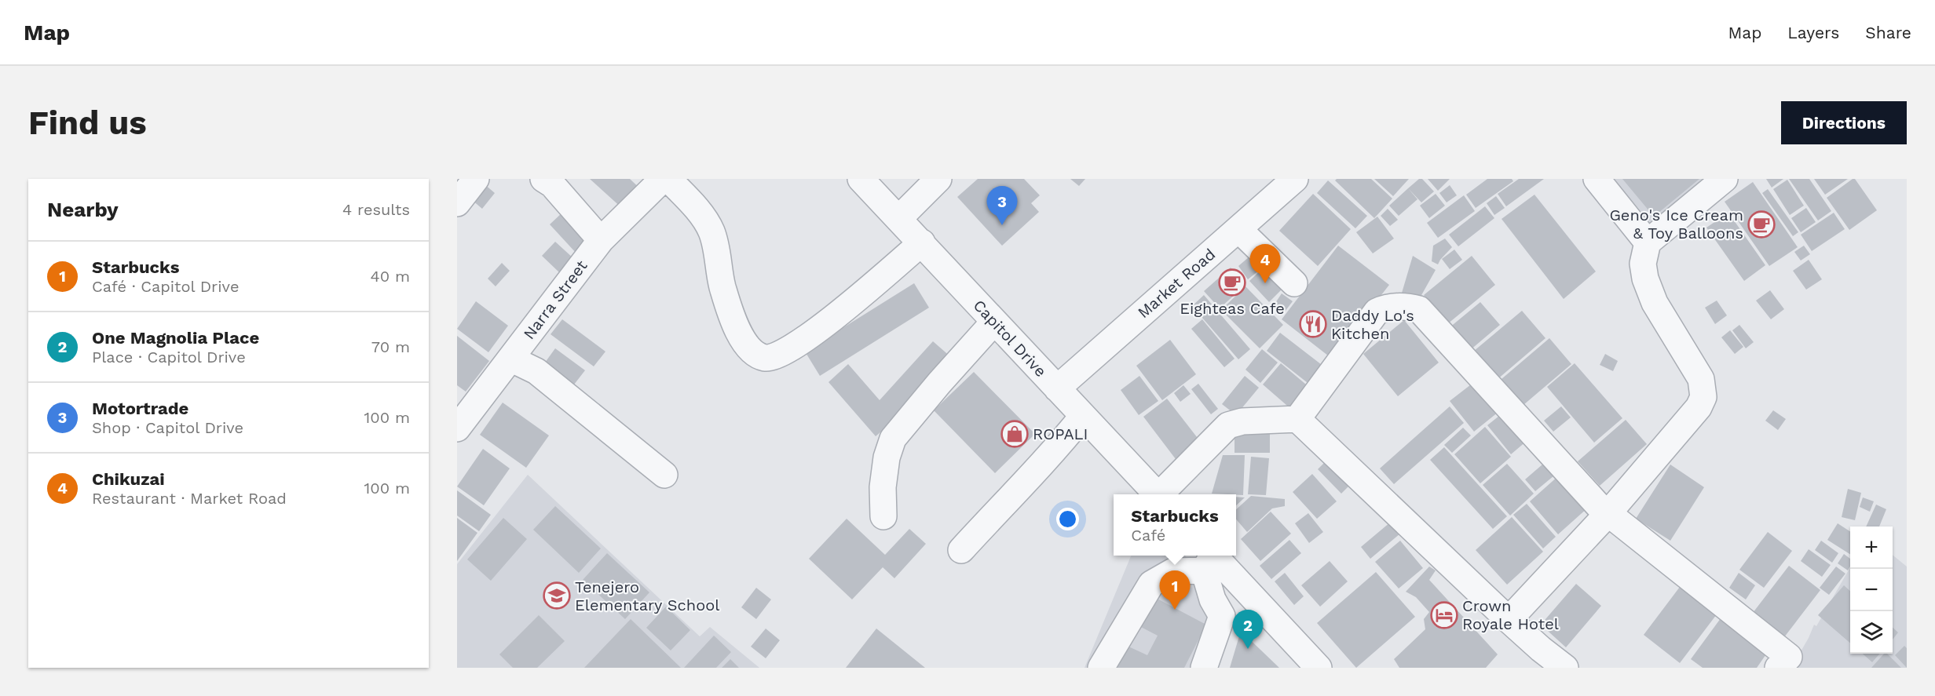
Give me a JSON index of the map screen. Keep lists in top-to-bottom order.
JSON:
{
  "streets": {
    "street": ["Market Road", "Narra Street", "Capitol Drive"]
  },
  "crossings": [
    ["Market Road", "Capitol Drive"]
  ],
  "places": {
    "cafe": ["Geno's Ice Cream & Toy Balloons", "Eighteas Cafe"],
    "restaurant": ["Daddy Lo's Kitchen"],
    "shop": ["ROPALI"],
    "school or university": ["Tenejero Elementary School"],
    "hotel": ["Crown Royale Hotel"]
  },
  "page": {
    "header": "Map",
    "nav": ["Map", "Layers", "Share"],
    "buttons": "Directions",
    "title": "Find us",
    "heading": ["Nearby", "4 results"],
    "pins": [
      "3",
      "4",
      "1",
      "2"
    ],
    "list": [
      {
        "mark": "1",
        "name": "Starbucks",
        "note": "Café · Capitol Drive",
        "value": "40 m"
      },
      {
        "mark": "2",
        "name": "One Magnolia Place",
        "note": "Place · Capitol Drive",
        "value": "70 m"
      },
      {
        "mark": "3",
        "name": "Motortrade",
        "note": "Shop · Capitol Drive",
        "value": "100 m"
      },
      {
        "mark": "4",
        "name": "Chikuzai",
        "note": "Restaurant · Market Road",
        "value": "100 m"
      }
    ],
    "popup": ["Starbucks", "Café"],
    "map_buttons": ["+", "−"]
  }
}
